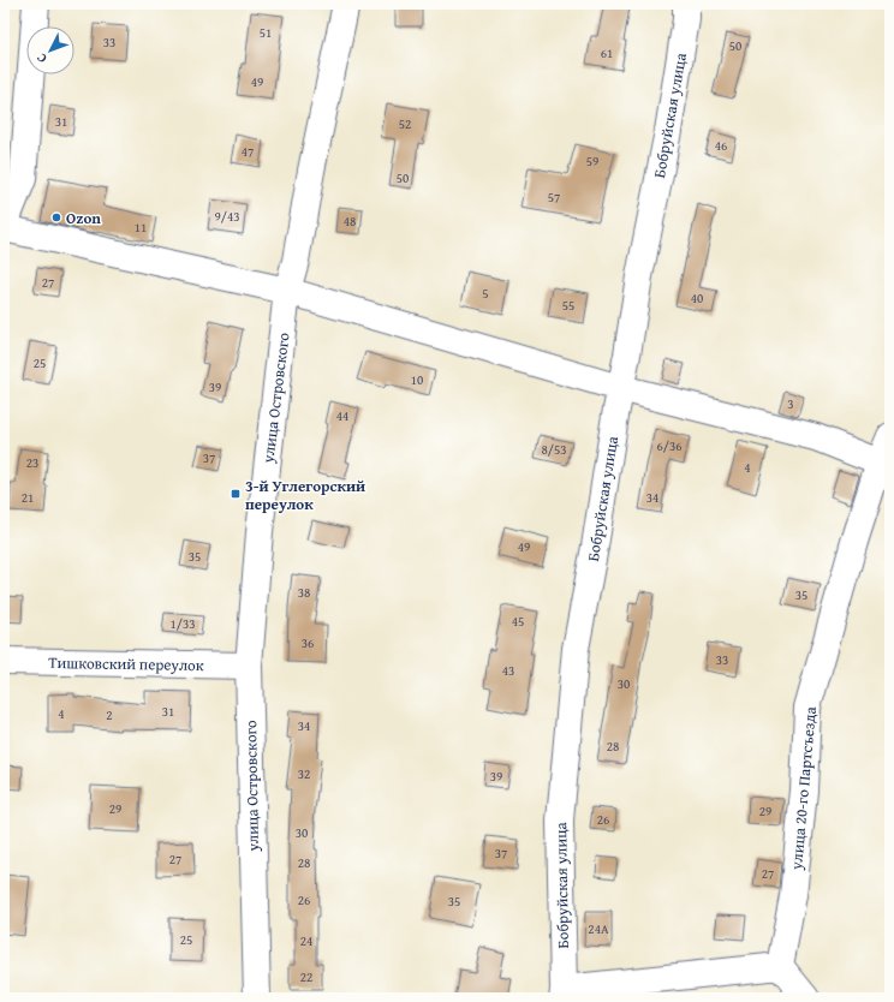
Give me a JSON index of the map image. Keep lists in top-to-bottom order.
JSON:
{
  "streets": {
    "street": [
      "Бобруйская улица",
      "улица Островского",
      "Тишковский переулок",
      "улица 20-го Партсъезда"
    ]
  },
  "crossings": [
    ["улица Островского", "Тишковский переулок"]
  ],
  "places": {
    "other": ["Ozon"],
    "transit": ["3-й Углегорский переулок"]
  },
  "house_numbers": [
    "51",
    "33",
    "50",
    "61",
    "49",
    "31",
    "52",
    "46",
    "47",
    "59",
    "50",
    "57",
    "9/43",
    "48",
    "11",
    "27",
    "5",
    "40",
    "55",
    "25",
    "10",
    "39",
    "3",
    "44",
    "6/36",
    "8/53",
    "37",
    "23",
    "4",
    "21",
    "34",
    "49",
    "35",
    "38",
    "35",
    "45",
    "1/33",
    "36",
    "33",
    "43",
    "30",
    "31",
    "4",
    "2",
    "34",
    "28",
    "32",
    "39",
    "29",
    "29",
    "26",
    "30",
    "37",
    "27",
    "28",
    "27",
    "26",
    "35",
    "24А",
    "25",
    "24",
    "22"
  ],
  "north": "bottom left"
}
